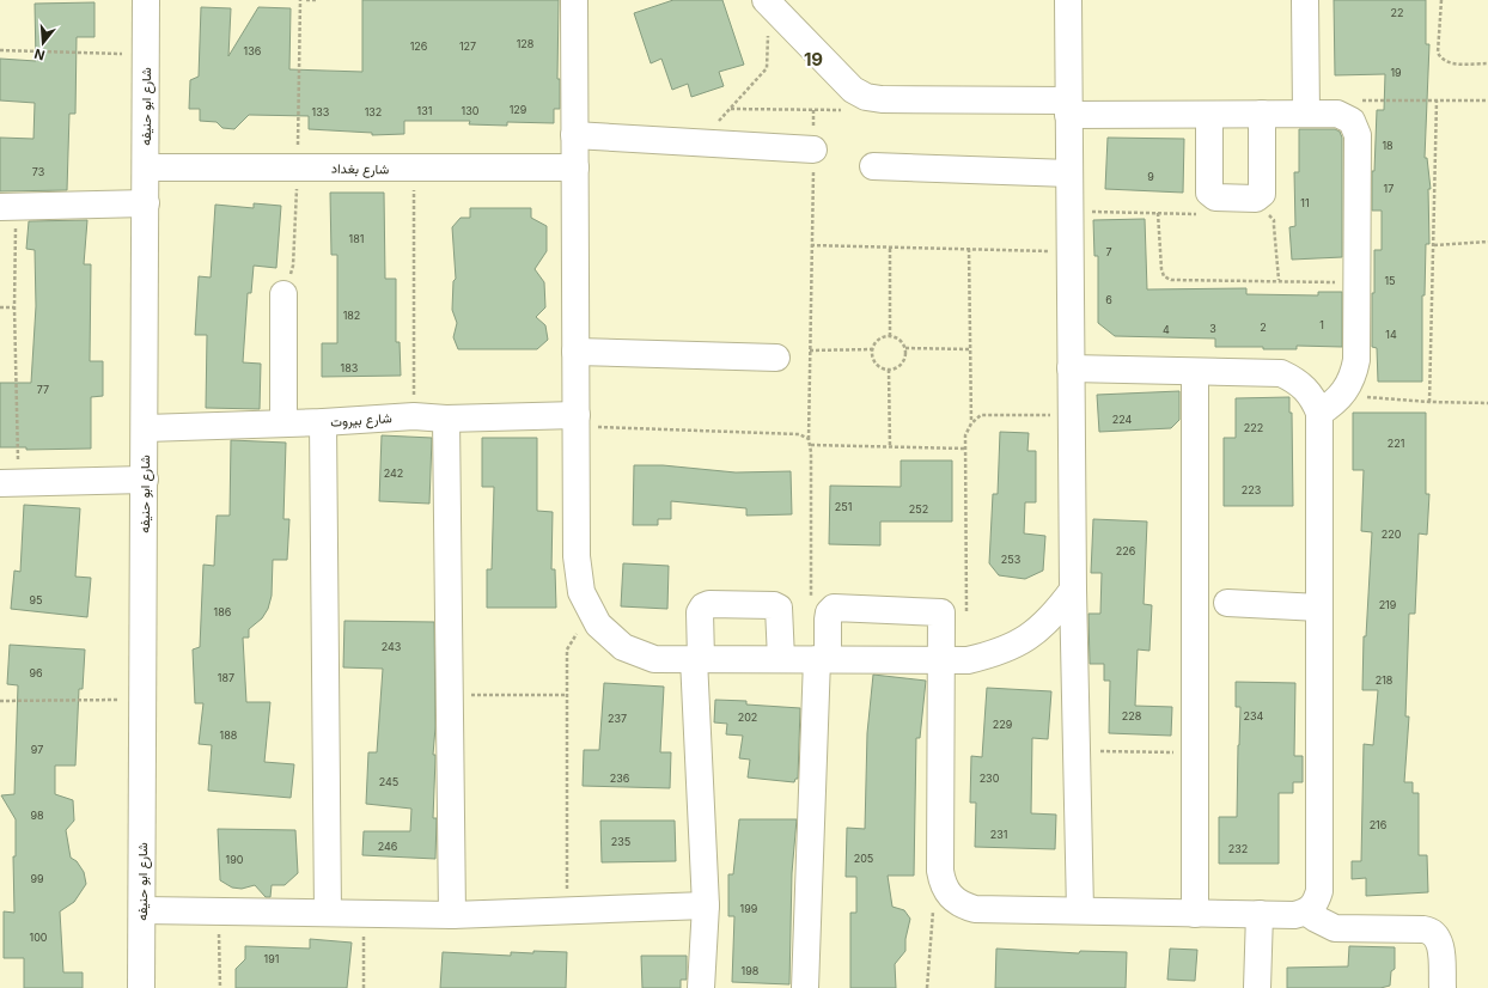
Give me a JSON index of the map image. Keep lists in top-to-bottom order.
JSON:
{
  "streets": {
    "street": ["شارع ابو حنيفه", "شارع بغداد", "شارع بيروت"]
  },
  "crossings": [
    ["شارع ابو حنيفه", "شارع بغداد"],
    ["شارع ابو حنيفه", "شارع بيروت"]
  ],
  "districts": ["19"],
  "house_numbers": [
    "22",
    "128",
    "126",
    "127",
    "136",
    "19",
    "129",
    "131",
    "130",
    "133",
    "132",
    "18",
    "73",
    "9",
    "17",
    "11",
    "181",
    "7",
    "15",
    "6",
    "182",
    "1",
    "2",
    "3",
    "4",
    "14",
    "183",
    "77",
    "224",
    "222",
    "221",
    "242",
    "223",
    "251",
    "252",
    "220",
    "226",
    "253",
    "95",
    "219",
    "186",
    "243",
    "96",
    "187",
    "218",
    "228",
    "234",
    "202",
    "237",
    "229",
    "188",
    "97",
    "236",
    "230",
    "245",
    "98",
    "216",
    "231",
    "235",
    "246",
    "232",
    "205",
    "190",
    "99",
    "199",
    "100",
    "191",
    "198"
  ],
  "north": "bottom"
}
